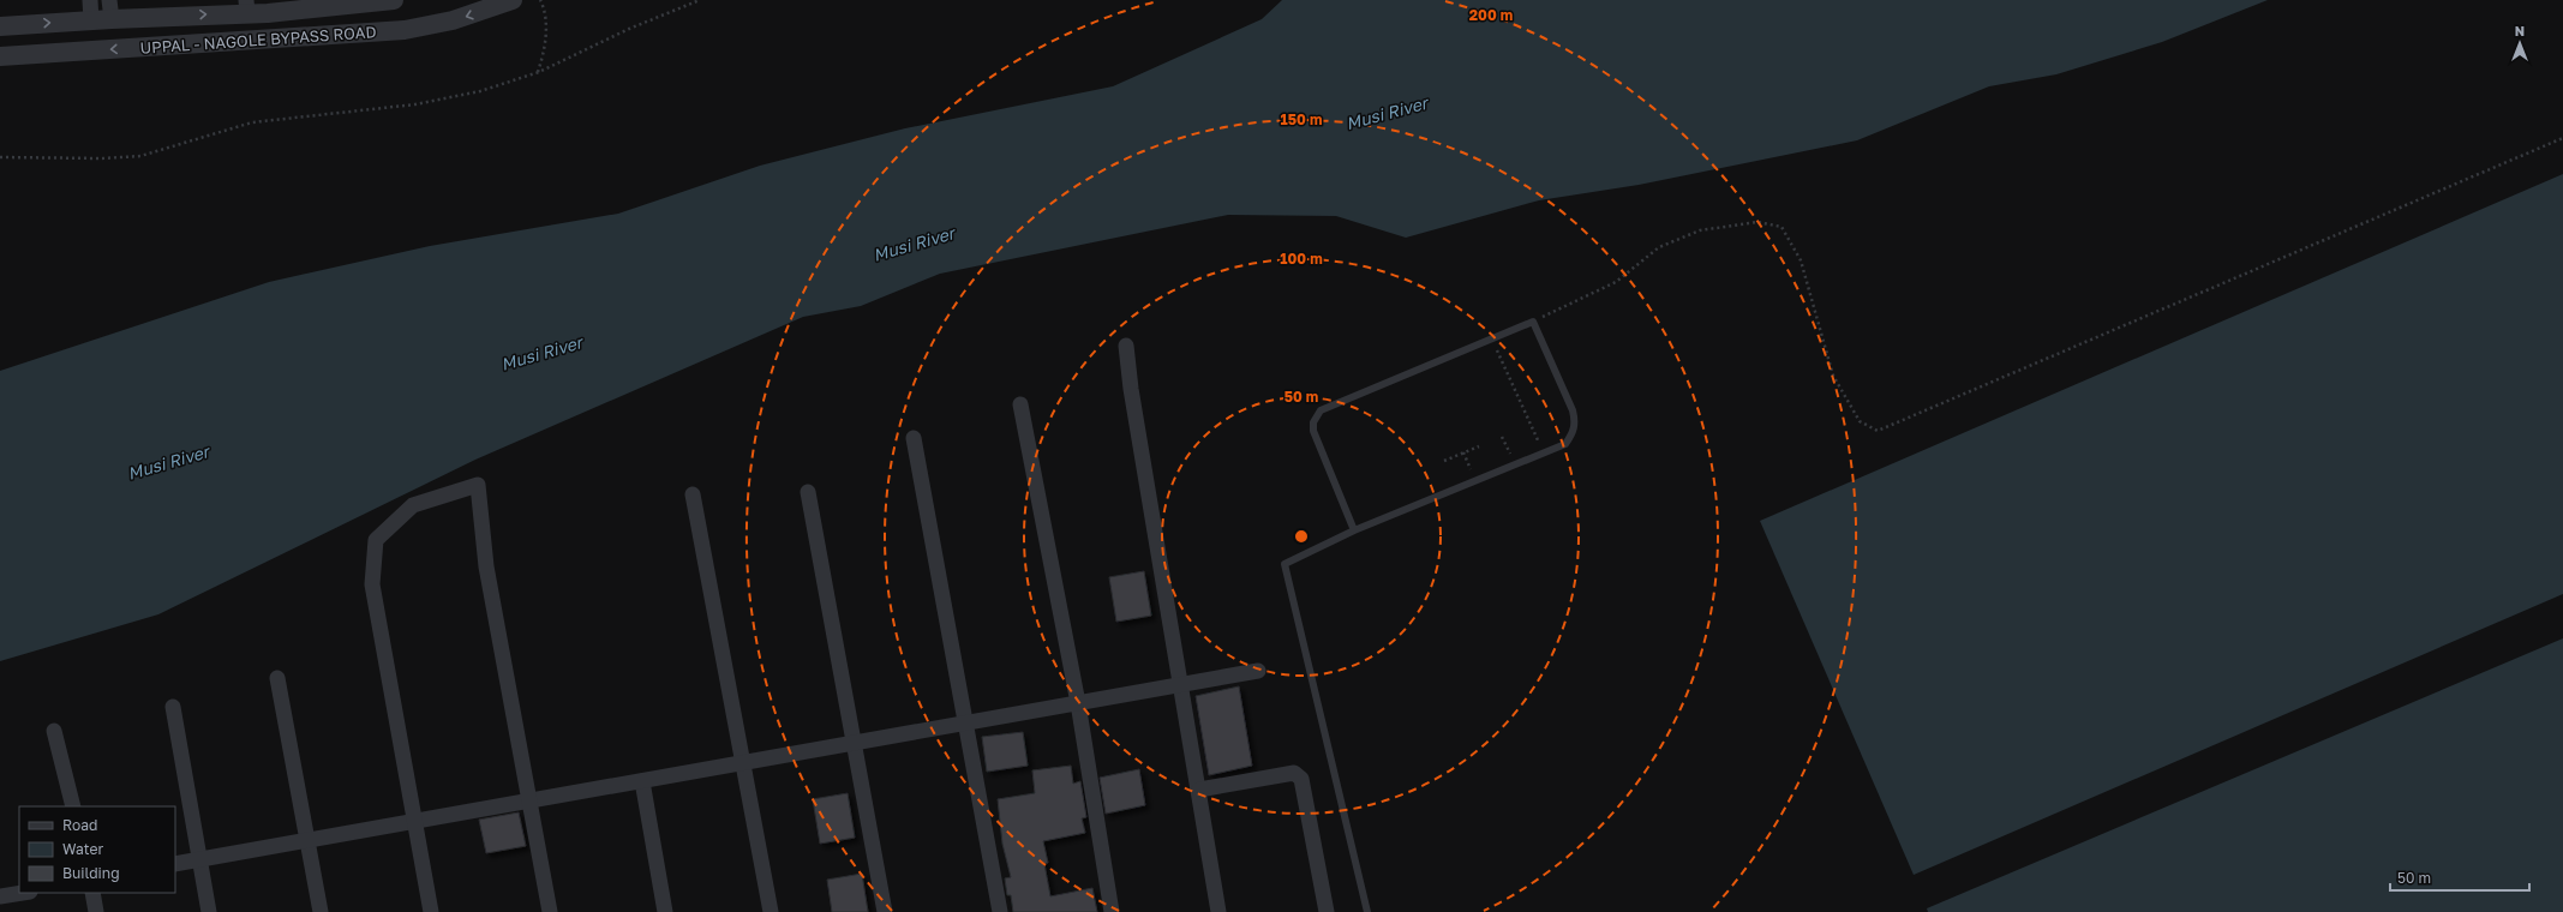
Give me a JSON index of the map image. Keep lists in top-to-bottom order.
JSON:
{
  "streets": {
    "street": ["UPPAL - NAGOLE BYPASS ROAD"]
  },
  "water": ["Musi River"],
  "legend": ["Road", "Water", "Building"],
  "scale_bar": "50 m",
  "north": "top",
  "rings": [
    "200 m",
    "150 m",
    "100 m",
    "50 m"
  ]
}
